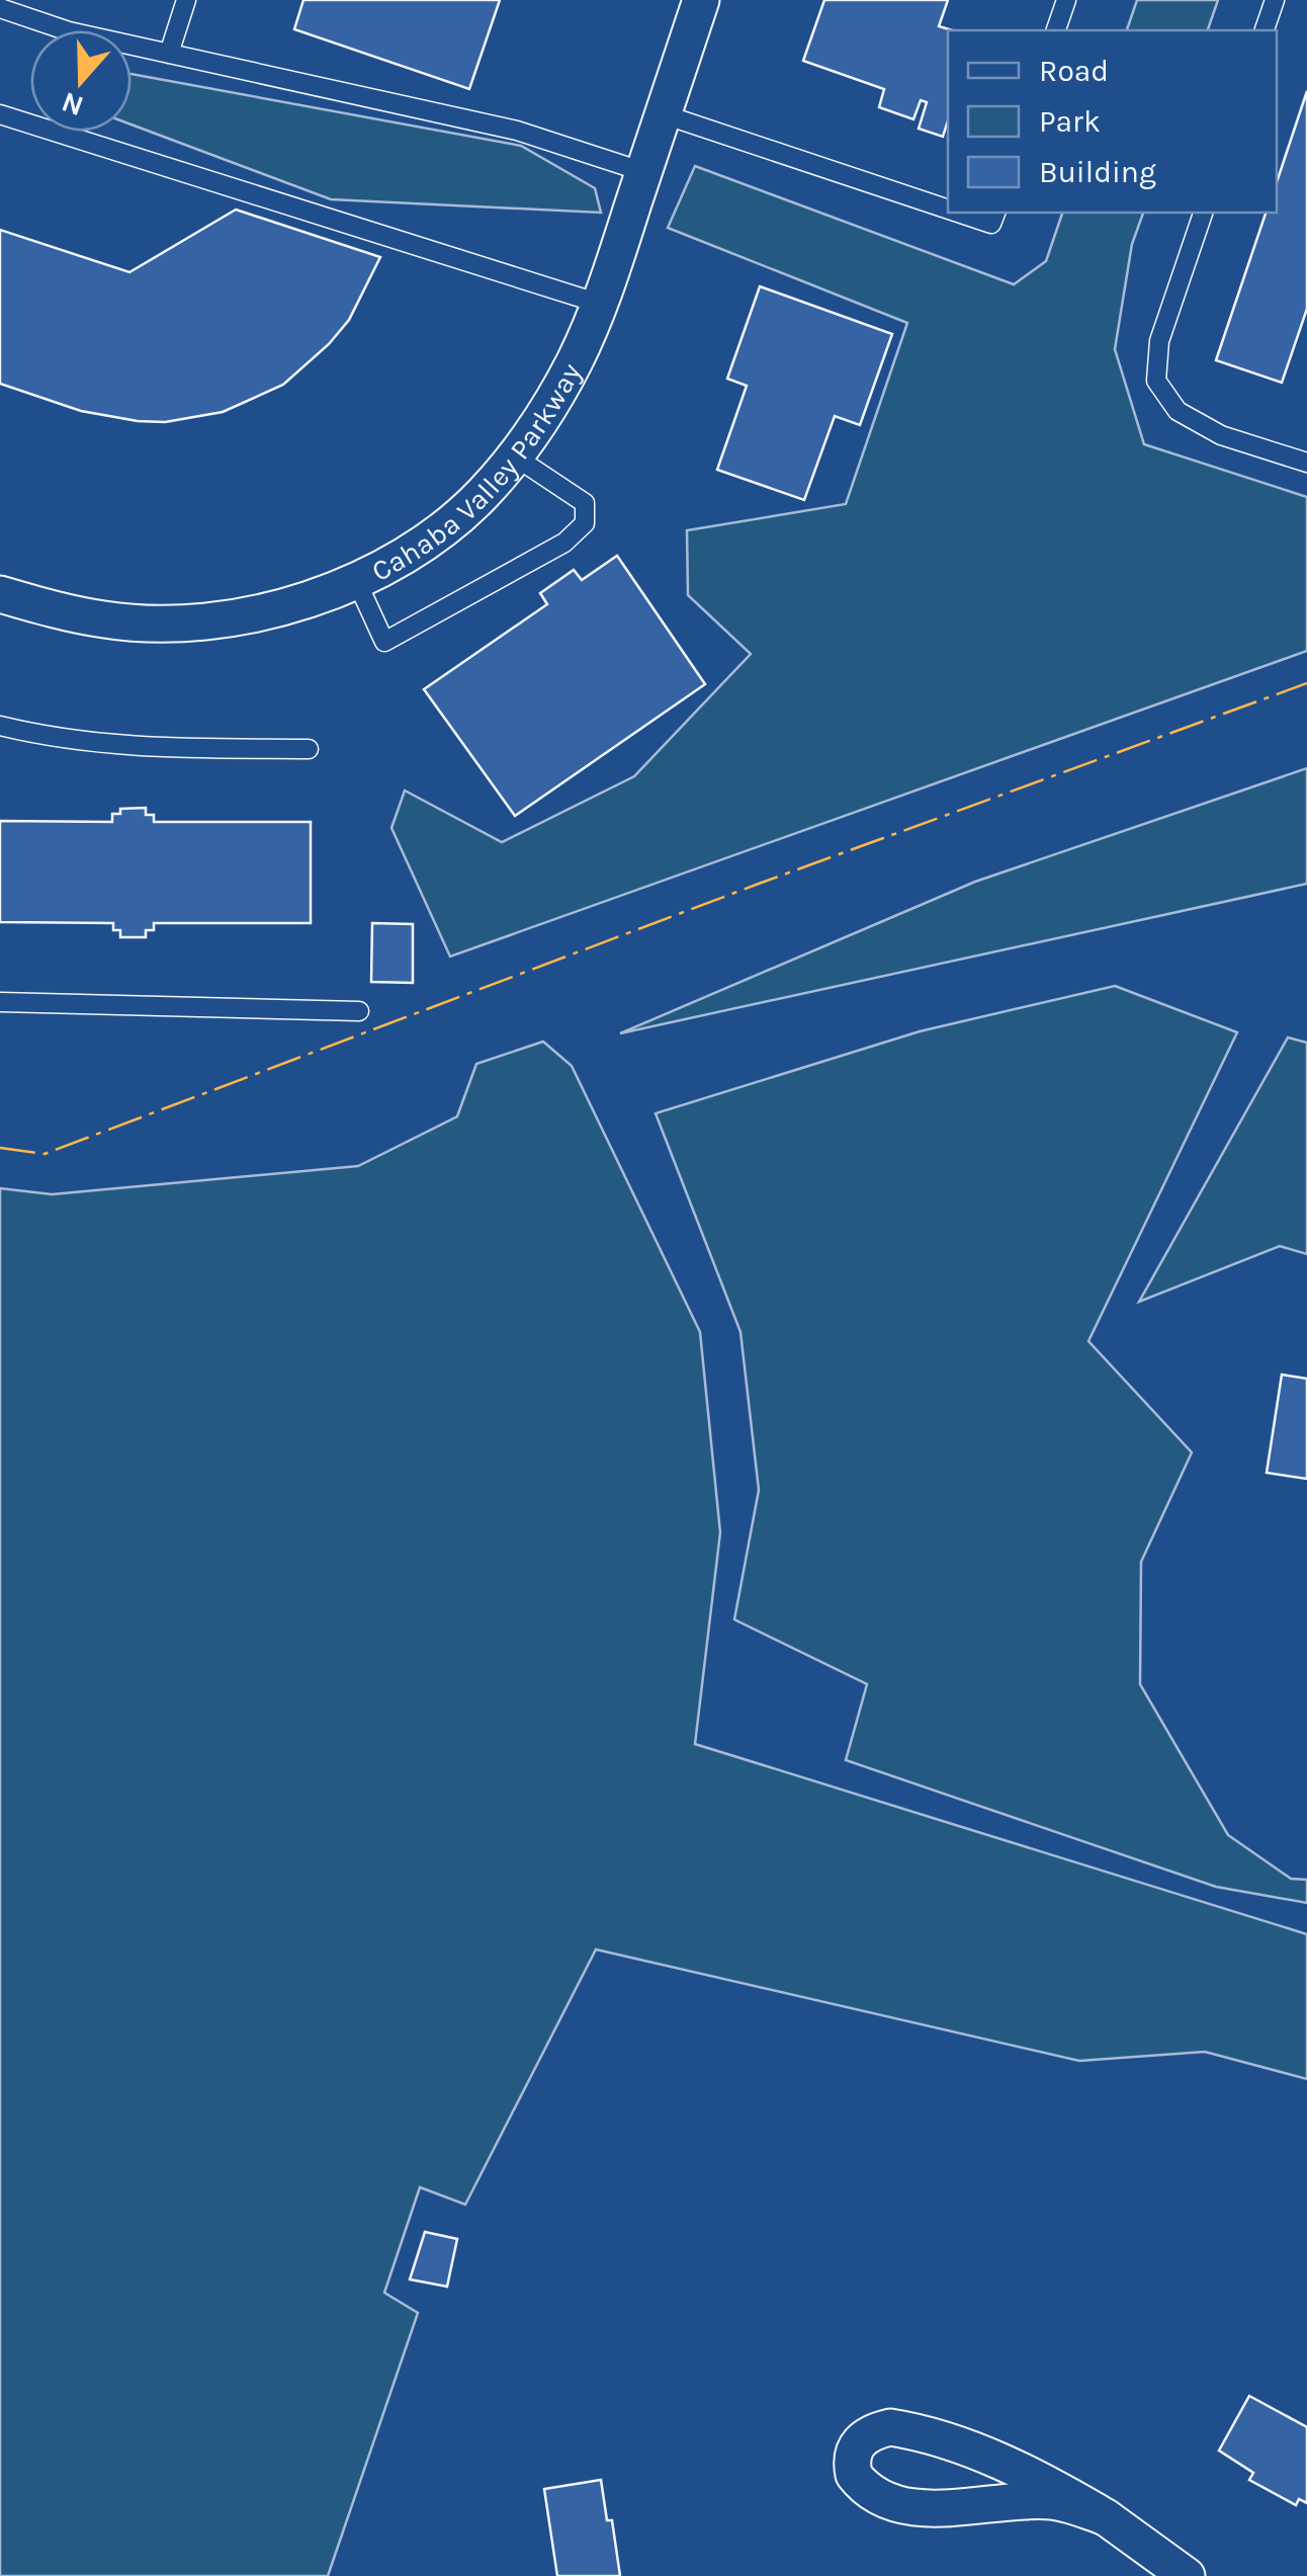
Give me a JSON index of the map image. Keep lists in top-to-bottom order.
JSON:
{
  "streets": {
    "street": ["Cahaba Valley Parkway"]
  },
  "legend": ["Road", "Park", "Building"],
  "north": "bottom"
}
